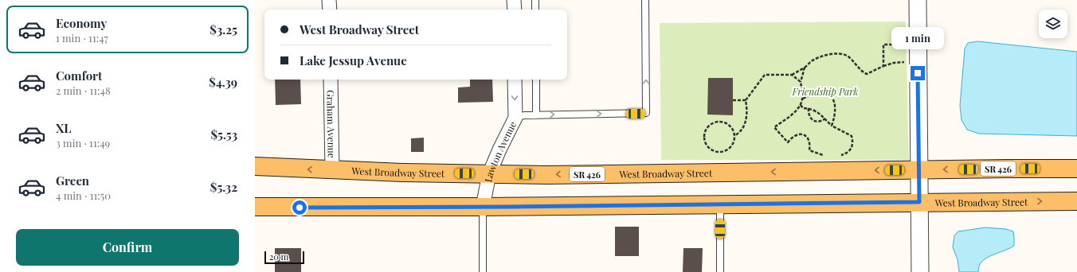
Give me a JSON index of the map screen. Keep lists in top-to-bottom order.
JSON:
{
  "streets": {
    "main road": ["SR 426", "West Broadway Street"],
    "street": ["Graham Avenue", "Lawton Avenue"]
  },
  "crossings": [
    ["Graham Avenue", "West Broadway Street"],
    ["Lawton Avenue", "West Broadway Street"]
  ],
  "parks": ["Friendship Park"],
  "scale_bar": "20 m",
  "page": {
    "list": [
      {
        "name": "Economy",
        "note": "1 min · 11:47",
        "value": "$3.25"
      },
      {
        "name": "Comfort",
        "note": "2 min · 11:48",
        "value": "$4.39"
      },
      {
        "name": "XL",
        "note": "3 min · 11:49",
        "value": "$5.53"
      },
      {
        "name": "Green",
        "note": "4 min · 11:50",
        "value": "$5.32"
      }
    ],
    "banner": ["West Broadway Street", "Lake Jessup Avenue"],
    "bubble": "1 min",
    "buttons": "Confirm",
    "scale": "20 m"
  }
}
